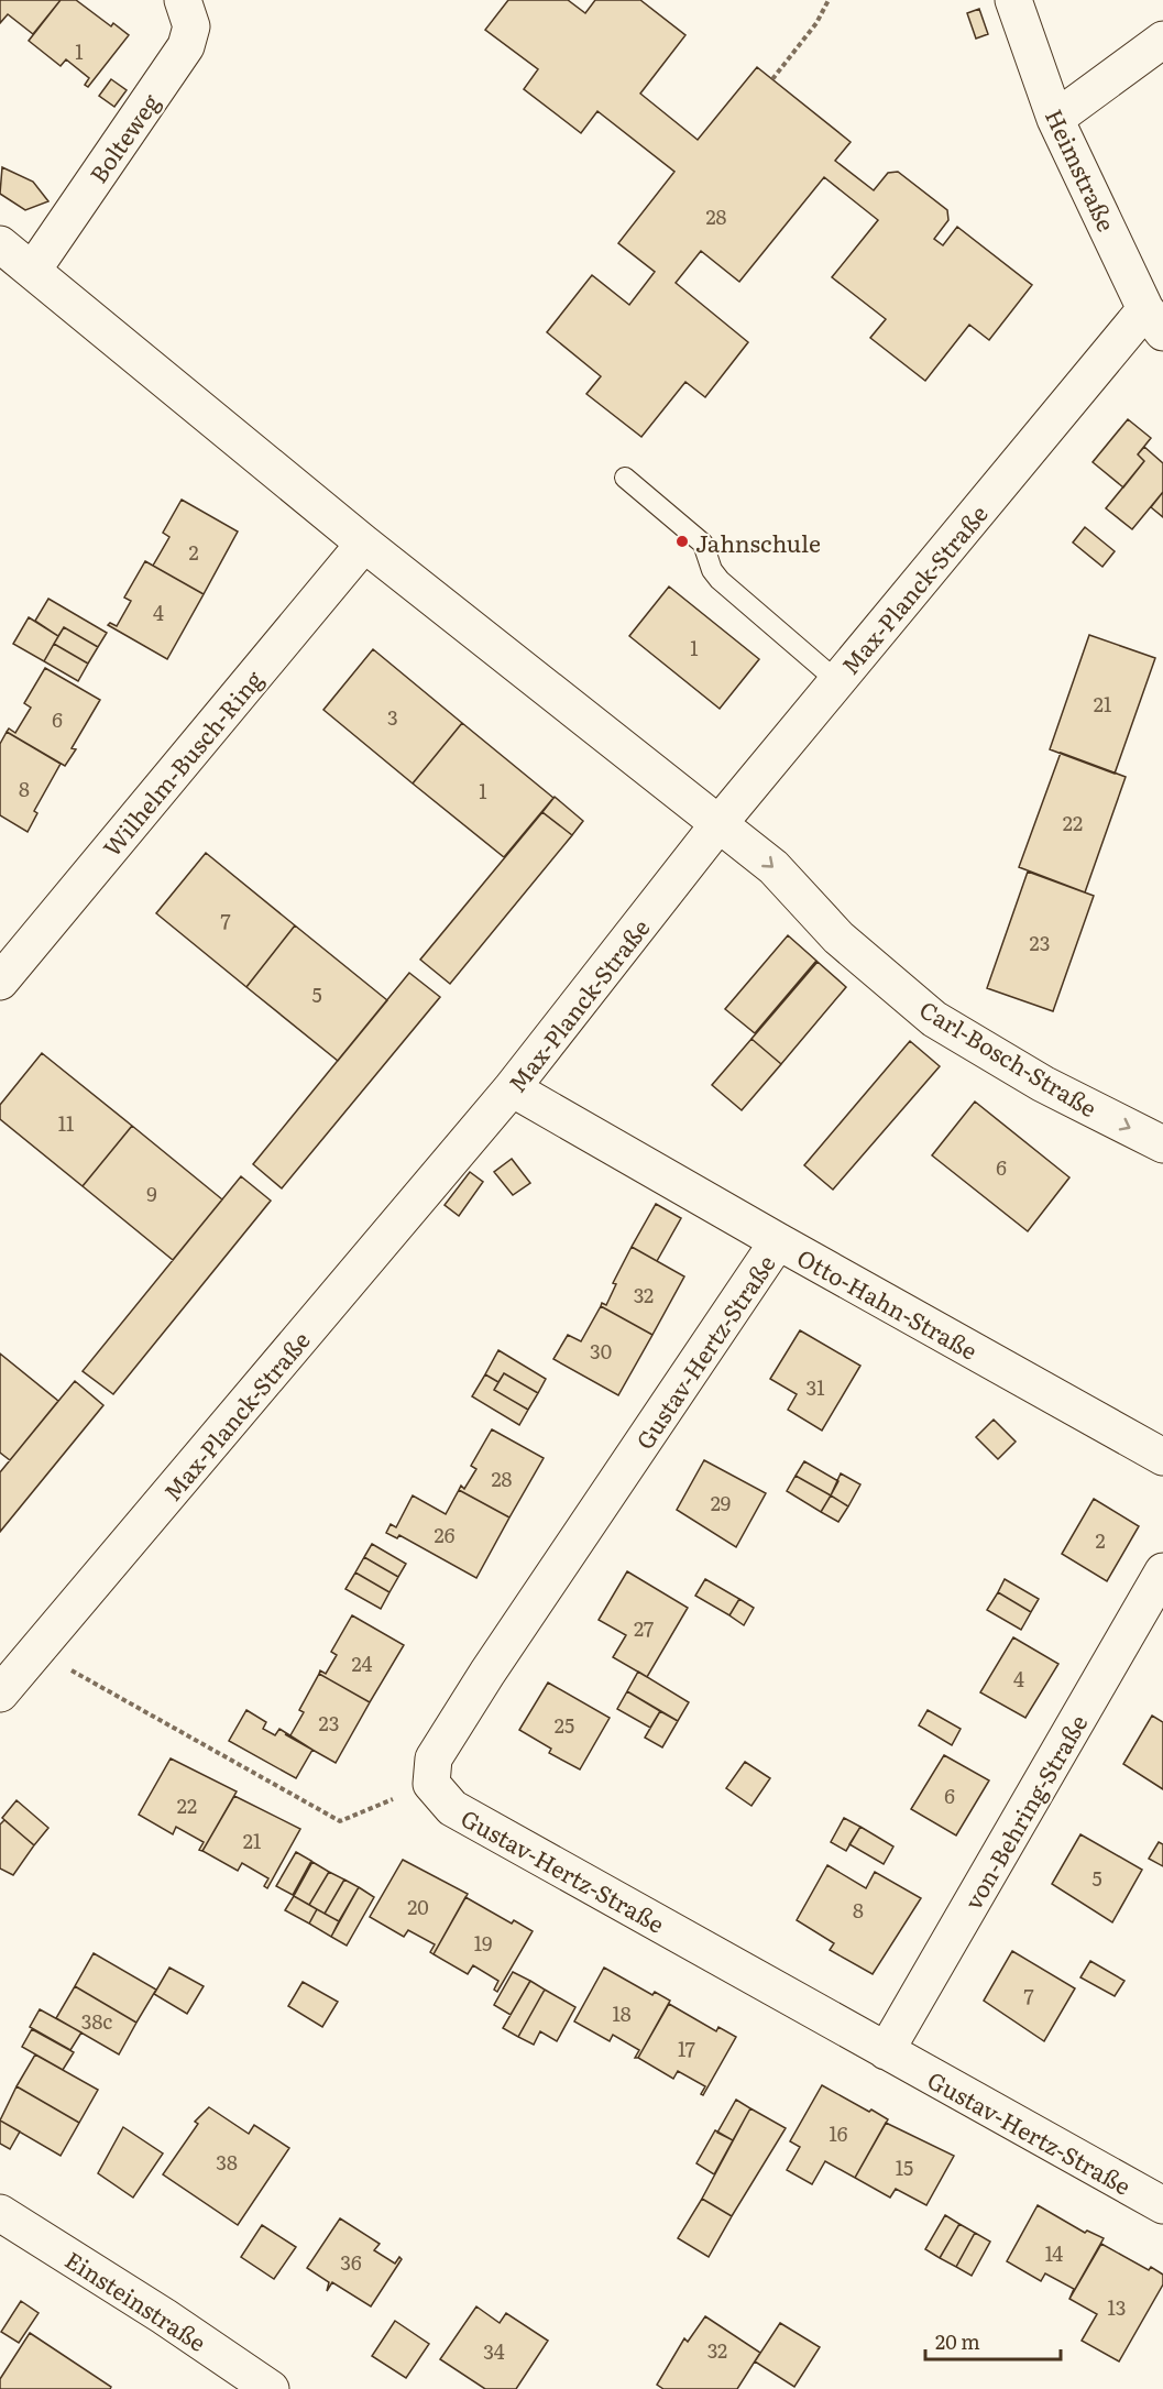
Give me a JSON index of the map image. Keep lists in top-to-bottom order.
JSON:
{
  "streets": {
    "street": [
      "Bolteweg",
      "Heimstraße",
      "Max-Planck-Straße",
      "Wilhelm-Busch-Ring",
      "Carl-Bosch-Straße",
      "Otto-Hahn-Straße",
      "Gustav-Hertz-Straße",
      "von-Behring-Straße",
      "Einsteinstraße"
    ]
  },
  "crossings": [
    ["Heimstraße", "Max-Planck-Straße"],
    ["Max-Planck-Straße", "Carl-Bosch-Straße"],
    ["Max-Planck-Straße", "Otto-Hahn-Straße"],
    ["Otto-Hahn-Straße", "Gustav-Hertz-Straße"],
    ["Gustav-Hertz-Straße", "von-Behring-Straße"]
  ],
  "one_way": ["Carl-Bosch-Straße"],
  "places": ["Jahnschule"],
  "house_numbers": [
    "1",
    "28",
    "2",
    "4",
    "1",
    "21",
    "3",
    "6",
    "8",
    "1",
    "22",
    "7",
    "23",
    "5",
    "11",
    "6",
    "9",
    "32",
    "30",
    "31",
    "28",
    "29",
    "26",
    "2",
    "27",
    "24",
    "4",
    "23",
    "25",
    "6",
    "22",
    "21",
    "5",
    "20",
    "8",
    "19",
    "7",
    "18",
    "38c",
    "17",
    "16",
    "38",
    "15",
    "14",
    "36",
    "13",
    "32",
    "34"
  ],
  "scale_bar": "20 m"
}
